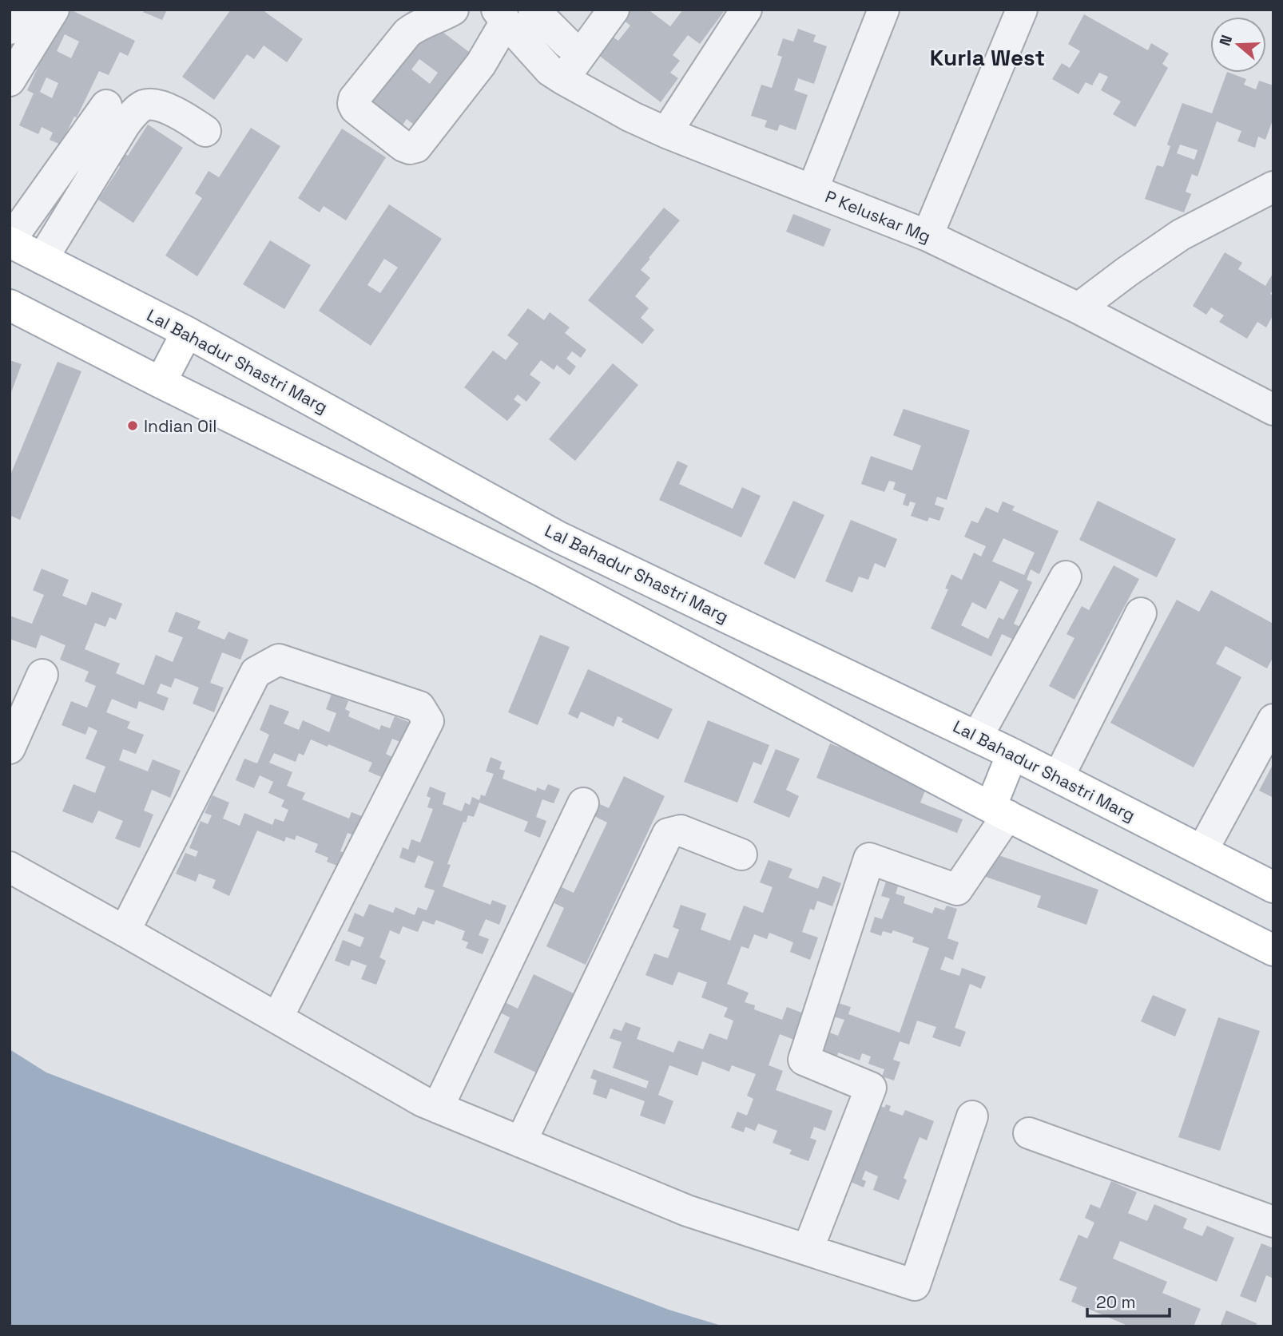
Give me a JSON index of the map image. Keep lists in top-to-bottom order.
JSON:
{
  "streets": {
    "main road": ["Lal Bahadur Shastri Marg"],
    "street": ["P Keluskar Mg"]
  },
  "districts": ["Kurla West"],
  "places": ["Indian Oil"],
  "scale_bar": "20 m",
  "north": "left"
}
